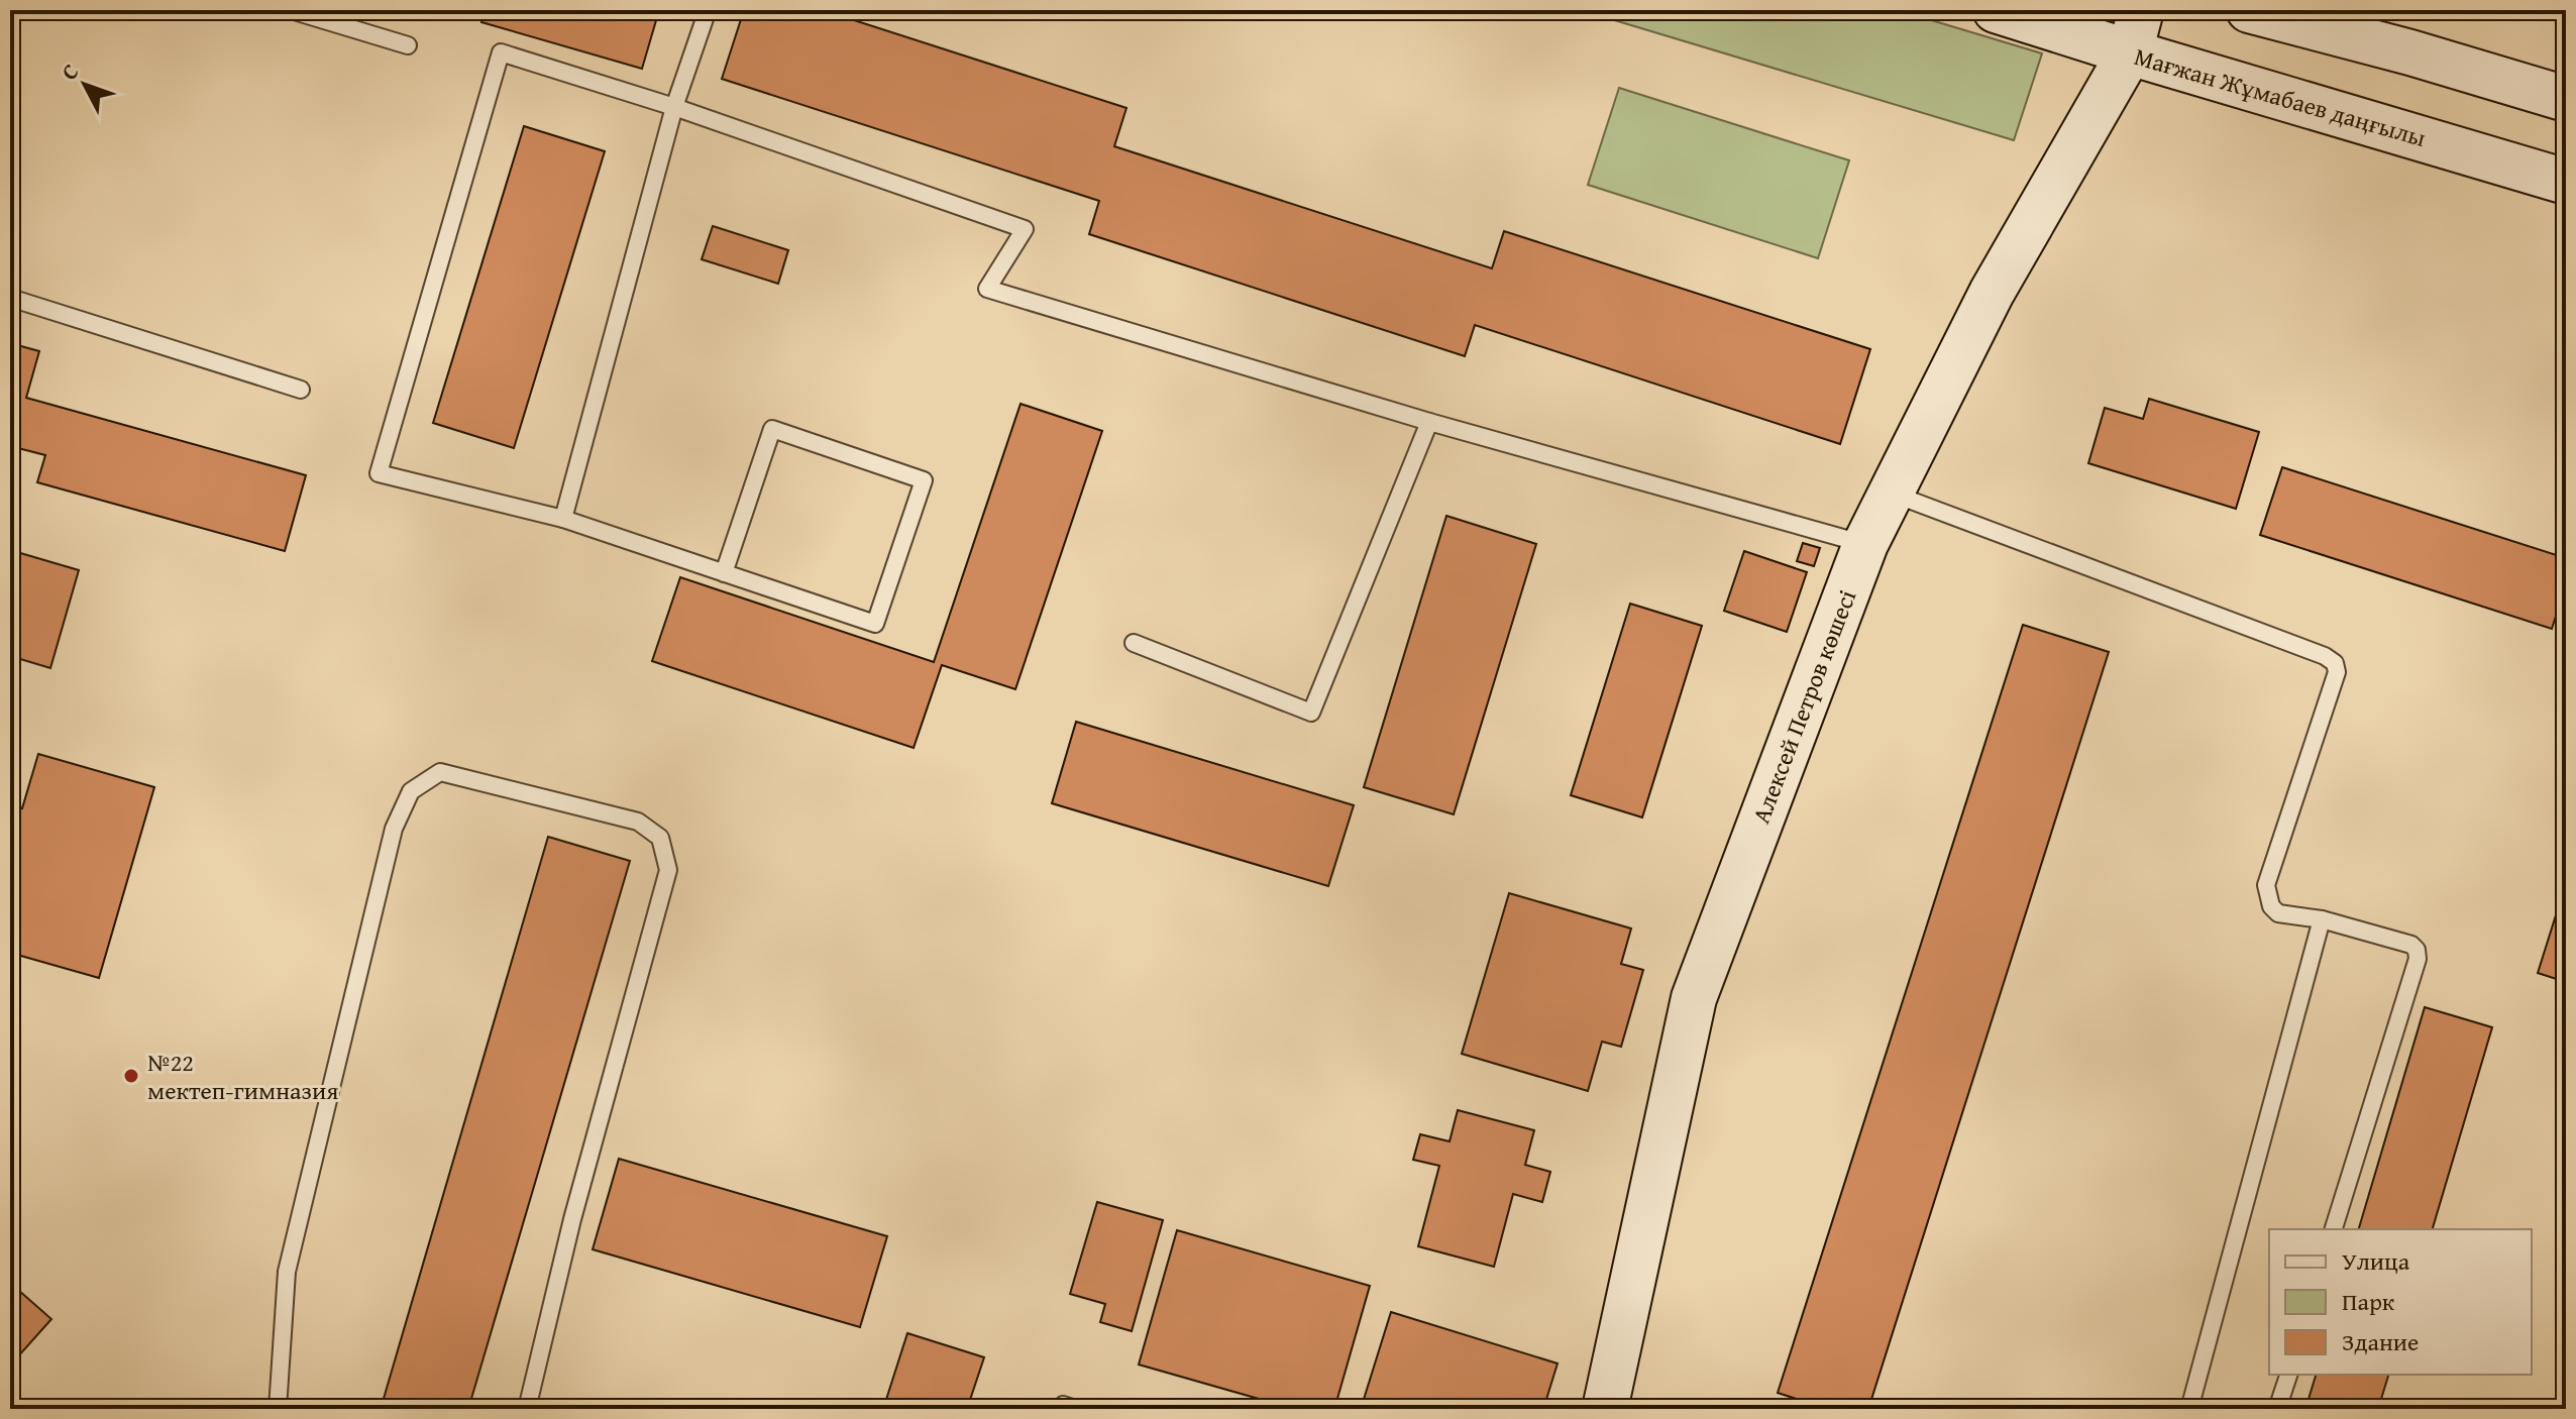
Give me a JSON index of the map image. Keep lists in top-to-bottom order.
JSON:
{
  "streets": {
    "street": ["Мағжан Жұмабаев даңғылы", "Алексей Петров көшесі"]
  },
  "crossings": [
    ["Мағжан Жұмабаев даңғылы", "Алексей Петров көшесі"]
  ],
  "places": ["№22 мектеп-гимназия"],
  "legend": ["Улица", "Парк", "Здание"],
  "north": "top left"
}
